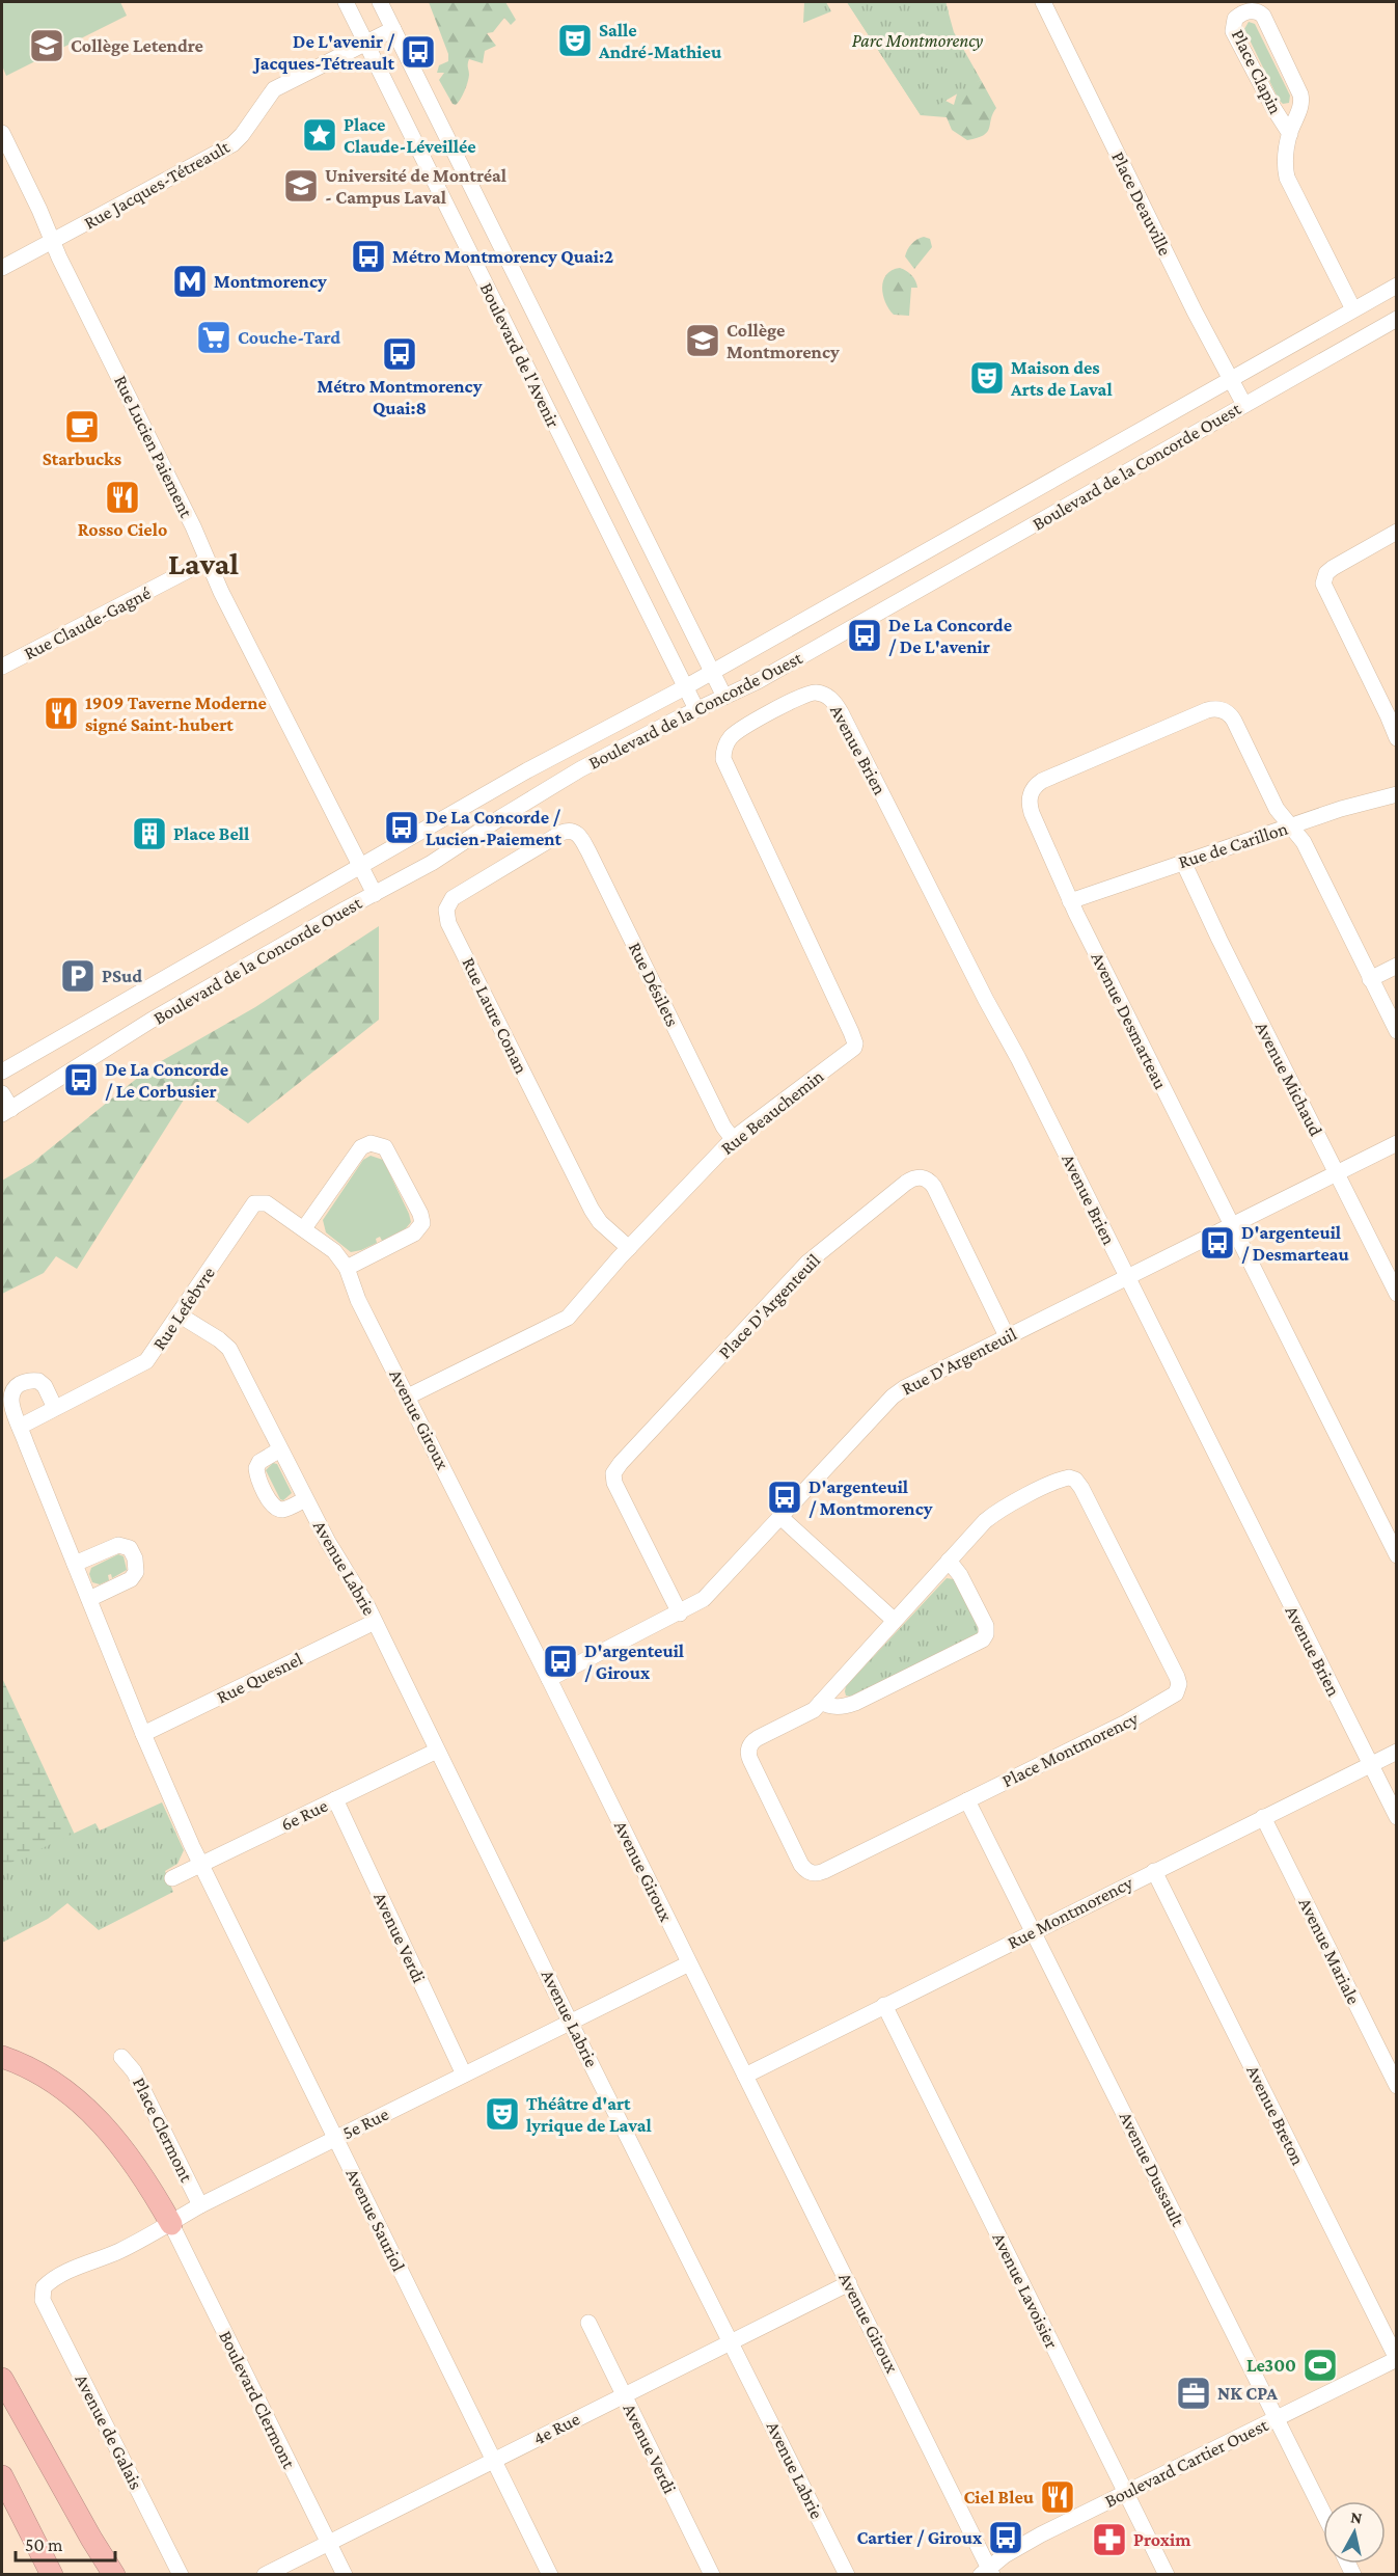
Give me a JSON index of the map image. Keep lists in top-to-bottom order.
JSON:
{
  "streets": {
    "street": [
      "Place Clapin",
      "Rue Jacques-Tétreault",
      "Place Deauville",
      "Boulevard de l'Avenir",
      "Rue Lucien Paiement",
      "Boulevard de la Concorde Ouest",
      "Rue Claude-Gagné",
      "Avenue Brien",
      "Rue de Carillon",
      "Rue Désilets",
      "Rue Laure Conan",
      "Avenue Desmarteau",
      "Avenue Michaud",
      "Rue Beauchemin",
      "Place D'Argenteuil",
      "Rue Lefebvre",
      "Rue D'Argenteuil",
      "Avenue Giroux",
      "Avenue Labrie",
      "Rue Quesnel",
      "Place Montmorency",
      "6e Rue",
      "Rue Montmorency",
      "Avenue Verdi",
      "Avenue Mariale",
      "Avenue Breton",
      "5e Rue",
      "Place Clermont",
      "Avenue Dussault",
      "Avenue Sauriol",
      "Avenue Lavoisier",
      "Boulevard Clermont",
      "4e Rue",
      "Avenue de Galais",
      "Boulevard Cartier Ouest"
    ]
  },
  "crossings": [
    ["Place Clapin", "Boulevard de la Concorde Ouest"],
    ["Rue Jacques-Tétreault", "Boulevard de l'Avenir"],
    ["Rue Jacques-Tétreault", "Rue Lucien Paiement"],
    ["Place Deauville", "Boulevard de la Concorde Ouest"],
    ["Boulevard de l'Avenir", "Boulevard de la Concorde Ouest"],
    ["Rue Lucien Paiement", "Boulevard de la Concorde Ouest"],
    ["Rue Lucien Paiement", "Rue Claude-Gagné"],
    ["Avenue Brien", "Rue Beauchemin"],
    ["Avenue Brien", "Rue D'Argenteuil"],
    ["Avenue Brien", "Rue Montmorency"],
    ["Rue de Carillon", "Avenue Desmarteau"],
    ["Rue de Carillon", "Avenue Michaud"],
    ["Rue Désilets", "Rue Laure Conan"],
    ["Rue Désilets", "Rue Beauchemin"],
    ["Rue Laure Conan", "Rue Beauchemin"],
    ["Avenue Desmarteau", "Rue D'Argenteuil"],
    ["Avenue Michaud", "Rue D'Argenteuil"],
    ["Rue Beauchemin", "Avenue Giroux"],
    ["Place D'Argenteuil", "Rue D'Argenteuil"],
    ["Rue Lefebvre", "Avenue Giroux"],
    ["Rue Lefebvre", "Avenue Labrie"],
    ["Rue D'Argenteuil", "Avenue Giroux"],
    ["Avenue Giroux", "Rue Montmorency"],
    ["Avenue Giroux", "5e Rue"],
    ["Avenue Giroux", "4e Rue"],
    ["Avenue Giroux", "Boulevard Cartier Ouest"],
    ["Avenue Labrie", "Rue Quesnel"],
    ["Avenue Labrie", "6e Rue"],
    ["Avenue Labrie", "5e Rue"],
    ["Avenue Labrie", "4e Rue"],
    ["Place Montmorency", "Avenue Dussault"],
    ["6e Rue", "Avenue Verdi"],
    ["6e Rue", "Avenue Sauriol"],
    ["Rue Montmorency", "Avenue Mariale"],
    ["Rue Montmorency", "Avenue Breton"],
    ["Rue Montmorency", "Avenue Dussault"],
    ["Rue Montmorency", "Avenue Lavoisier"],
    ["Avenue Verdi", "5e Rue"],
    ["Avenue Verdi", "4e Rue"],
    ["Avenue Breton", "Boulevard Cartier Ouest"],
    ["5e Rue", "Place Clermont"],
    ["5e Rue", "Avenue Sauriol"],
    ["5e Rue", "Boulevard Clermont"],
    ["5e Rue", "Avenue de Galais"],
    ["Avenue Dussault", "Boulevard Cartier Ouest"],
    ["Avenue Sauriol", "4e Rue"],
    ["Avenue Lavoisier", "Boulevard Cartier Ouest"],
    ["Boulevard Clermont", "4e Rue"]
  ],
  "districts": ["Laval"],
  "parks": ["Parc Montmorency"],
  "places": {
    "theatre": ["Salle André-Mathieu", "Maison des Arts de Laval", "Théâtre d'art lyrique de Laval"],
    "school or university": ["Collège Letendre", "Université de Montréal - Campus Laval", "Collège Montmorency"],
    "bus stop": [
      "De L'avenir / Jacques-Tétreault",
      "Métro Montmorency Quai:2",
      "Métro Montmorency Quai:8",
      "De La Concorde / De L'avenir",
      "De La Concorde / Lucien-Paiement",
      "De La Concorde / Le Corbusier",
      "D'argenteuil / Desmarteau",
      "D'argenteuil / Montmorency",
      "D'argenteuil / Giroux",
      "Cartier / Giroux"
    ],
    "place": ["Place Claude-Léveillée"],
    "metro station": ["Montmorency"],
    "supermarket": ["Couche-Tard"],
    "cafe": ["Starbucks"],
    "restaurant": ["Rosso Cielo", "1909 Taverne Moderne signé Saint-hubert", "Ciel Bleu"],
    "building": ["Place Bell"],
    "parking": ["PSud"],
    "sports": ["Le300"],
    "office": ["NK CPA"],
    "pharmacy": ["Proxim"]
  },
  "scale_bar": "50 m",
  "north": "top"
}
